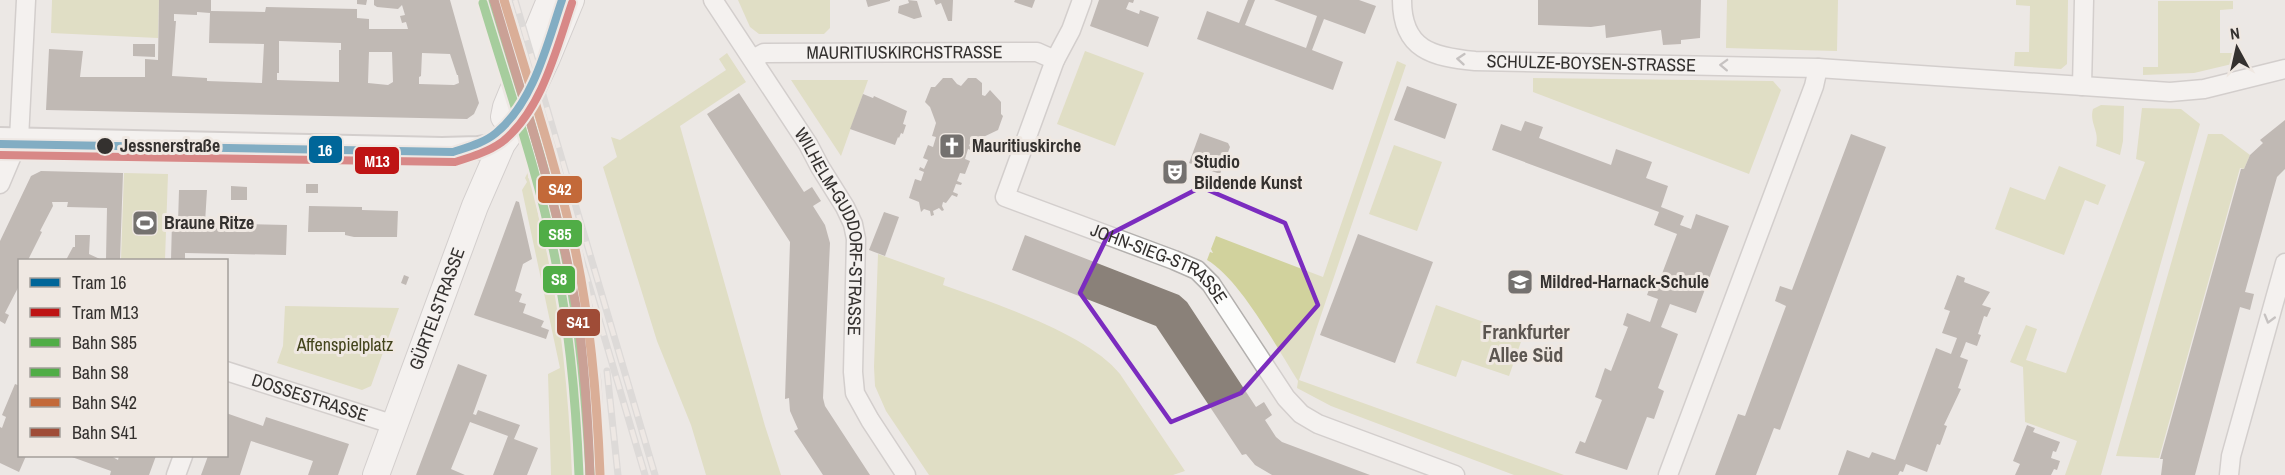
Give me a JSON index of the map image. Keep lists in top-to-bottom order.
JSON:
{
  "streets": {
    "main road": ["GÜRTELSTRASSE"],
    "street": [
      "MAURITIUSKIRCHSTRASSE",
      "SCHULZE-BOYSEN-STRASSE",
      "WILHELM-GUDDORF-STRASSE",
      "JOHN-SIEG-STRASSE",
      "DOSSESTRASSE"
    ]
  },
  "crossings": [
    ["MAURITIUSKIRCHSTRASSE", "WILHELM-GUDDORF-STRASSE"],
    ["MAURITIUSKIRCHSTRASSE", "JOHN-SIEG-STRASSE"],
    ["GÜRTELSTRASSE", "DOSSESTRASSE"]
  ],
  "one_way": ["SCHULZE-BOYSEN-STRASSE"],
  "districts": ["Frankfurter Allee Süd"],
  "parks": ["Affenspielplatz"],
  "places": {
    "other": ["Jessnerstraße"],
    "church": ["Mauritiuskirche"],
    "theatre": ["Studio Bildende Kunst"],
    "sports": ["Braune Ritze"],
    "school or university": ["Mildred-Harnack-Schule"]
  },
  "lines": [
    "tram line 16",
    "rail line S85",
    "rail line S42",
    "rail line S41",
    "tram line M13",
    "rail line S8"
  ],
  "legend": [
    "Tram 16",
    "Tram M13",
    "Bahn S85",
    "Bahn S8",
    "Bahn S42",
    "Bahn S41"
  ],
  "north": "top"
}
